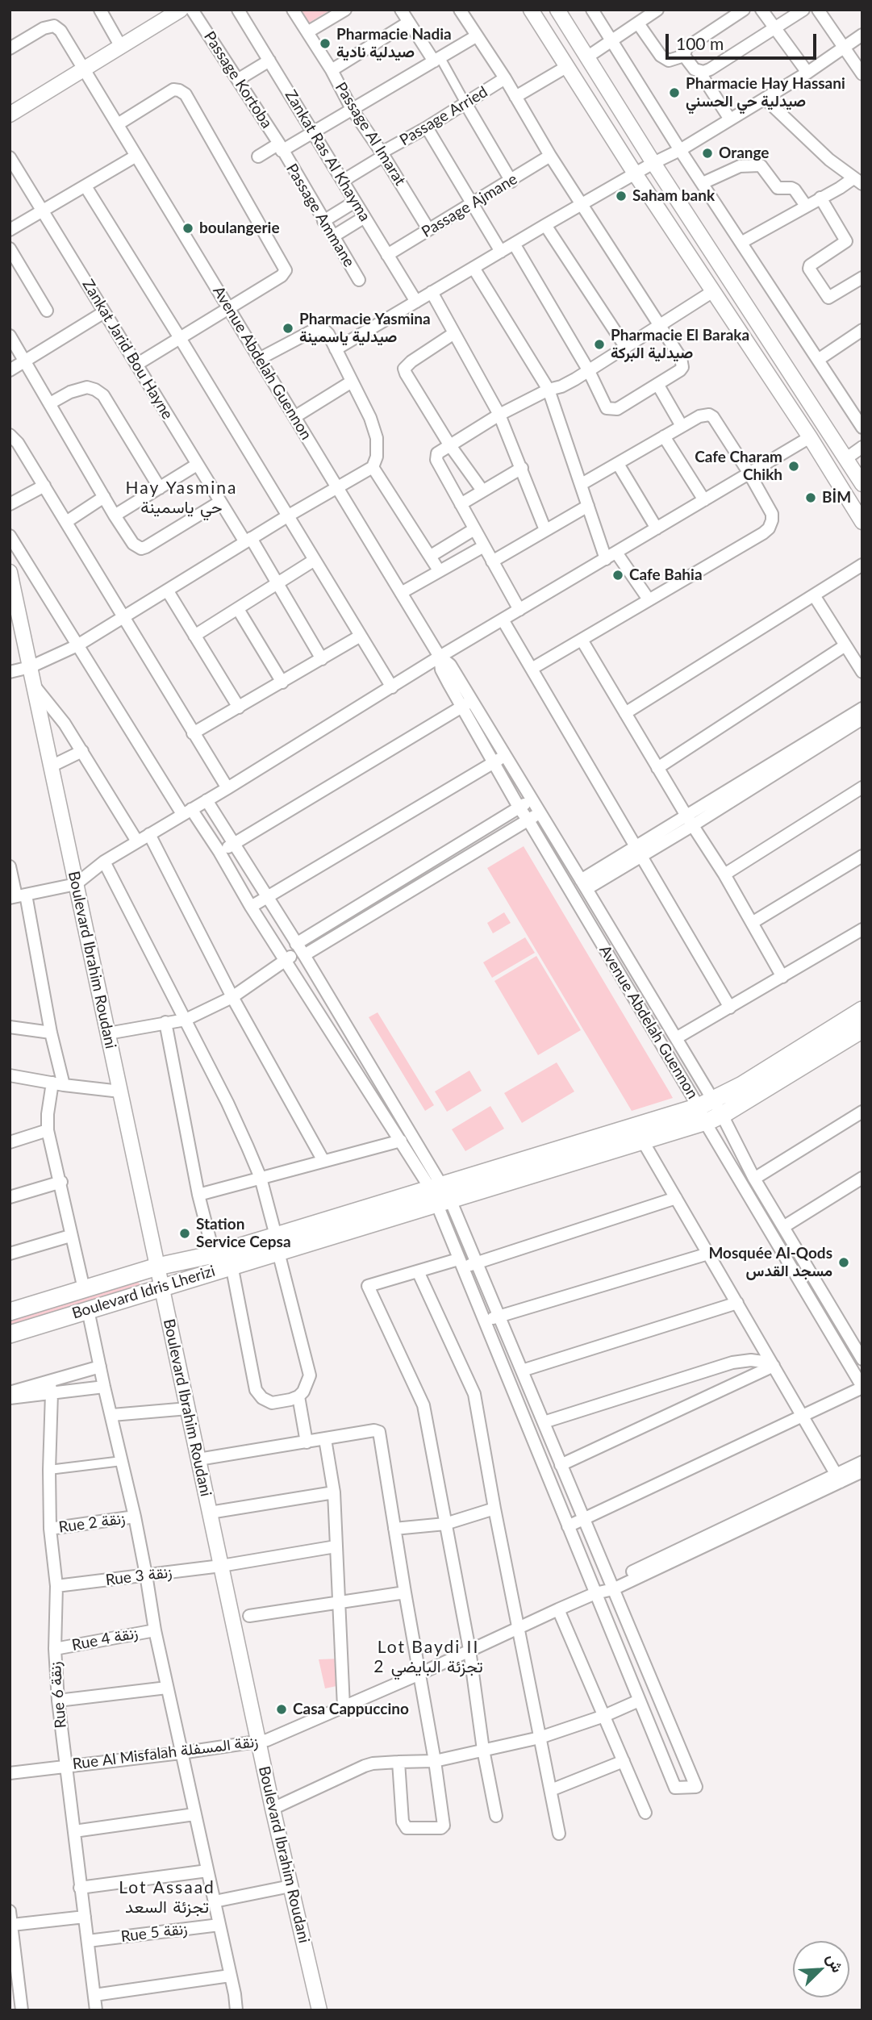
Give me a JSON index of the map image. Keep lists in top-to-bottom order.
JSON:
{
  "streets": {
    "main road": ["Boulevard Idris Lherizi"],
    "street": [
      "Passage Kortoba",
      "Passage Arried",
      "Passage Al Imarat",
      "Zankat Ras Al Khayma",
      "Passage Ajmane",
      "Passage Ammane",
      "Zankat Jarid Bou Hayne",
      "Avenue Abdelah Guennon",
      "Boulevard Ibrahim Roudani",
      "Rue 2 زنقة",
      "Rue 3 زنقة",
      "Rue 4 زنقة",
      "Rue 6 زنقة",
      "Rue Al Misfalah زنقة المسفلة",
      "Rue 5 زنقة"
    ]
  },
  "crossings": [
    ["Passage Kortoba", "Passage Ammane"],
    ["Passage Arried", "Passage Al Imarat"],
    ["Passage Arried", "Zankat Ras Al Khayma"],
    ["Passage Al Imarat", "Passage Ajmane"],
    ["Zankat Ras Al Khayma", "Passage Ajmane"],
    ["Boulevard Ibrahim Roudani", "Boulevard Idris Lherizi"],
    ["Boulevard Ibrahim Roudani", "Rue 3 زنقة"],
    ["Boulevard Ibrahim Roudani", "Rue Al Misfalah زنقة المسفلة"],
    ["Rue 2 زنقة", "Rue 6 زنقة"],
    ["Rue 3 زنقة", "Rue 6 زنقة"],
    ["Rue 4 زنقة", "Rue 6 زنقة"],
    ["Rue 6 زنقة", "Rue Al Misfalah زنقة المسفلة"],
    ["Rue 6 زنقة", "Rue 5 زنقة"]
  ],
  "districts": ["Hay Yasmina حي ياسمينة", "Lot Baydi II تجزئة البايضي 2", "Lot Assaad تجزئة السعد"],
  "places": [
    "Pharmacie Nadia صيدلية نادية",
    "Pharmacie Hay Hassani صيدلية حي الحسني",
    "Orange",
    "Saham bank",
    "boulangerie",
    "Pharmacie Yasmina صيدلية ياسمينة",
    "Pharmacie El Baraka صيدلية البركة",
    "Cafe Charam Chikh",
    "BİM",
    "Cafe Bahia",
    "Station Service Cepsa",
    "Mosquée Al-Qods مسجد القدس",
    "Casa Cappuccino"
  ],
  "scale_bar": "100 m",
  "north": "top right"
}
